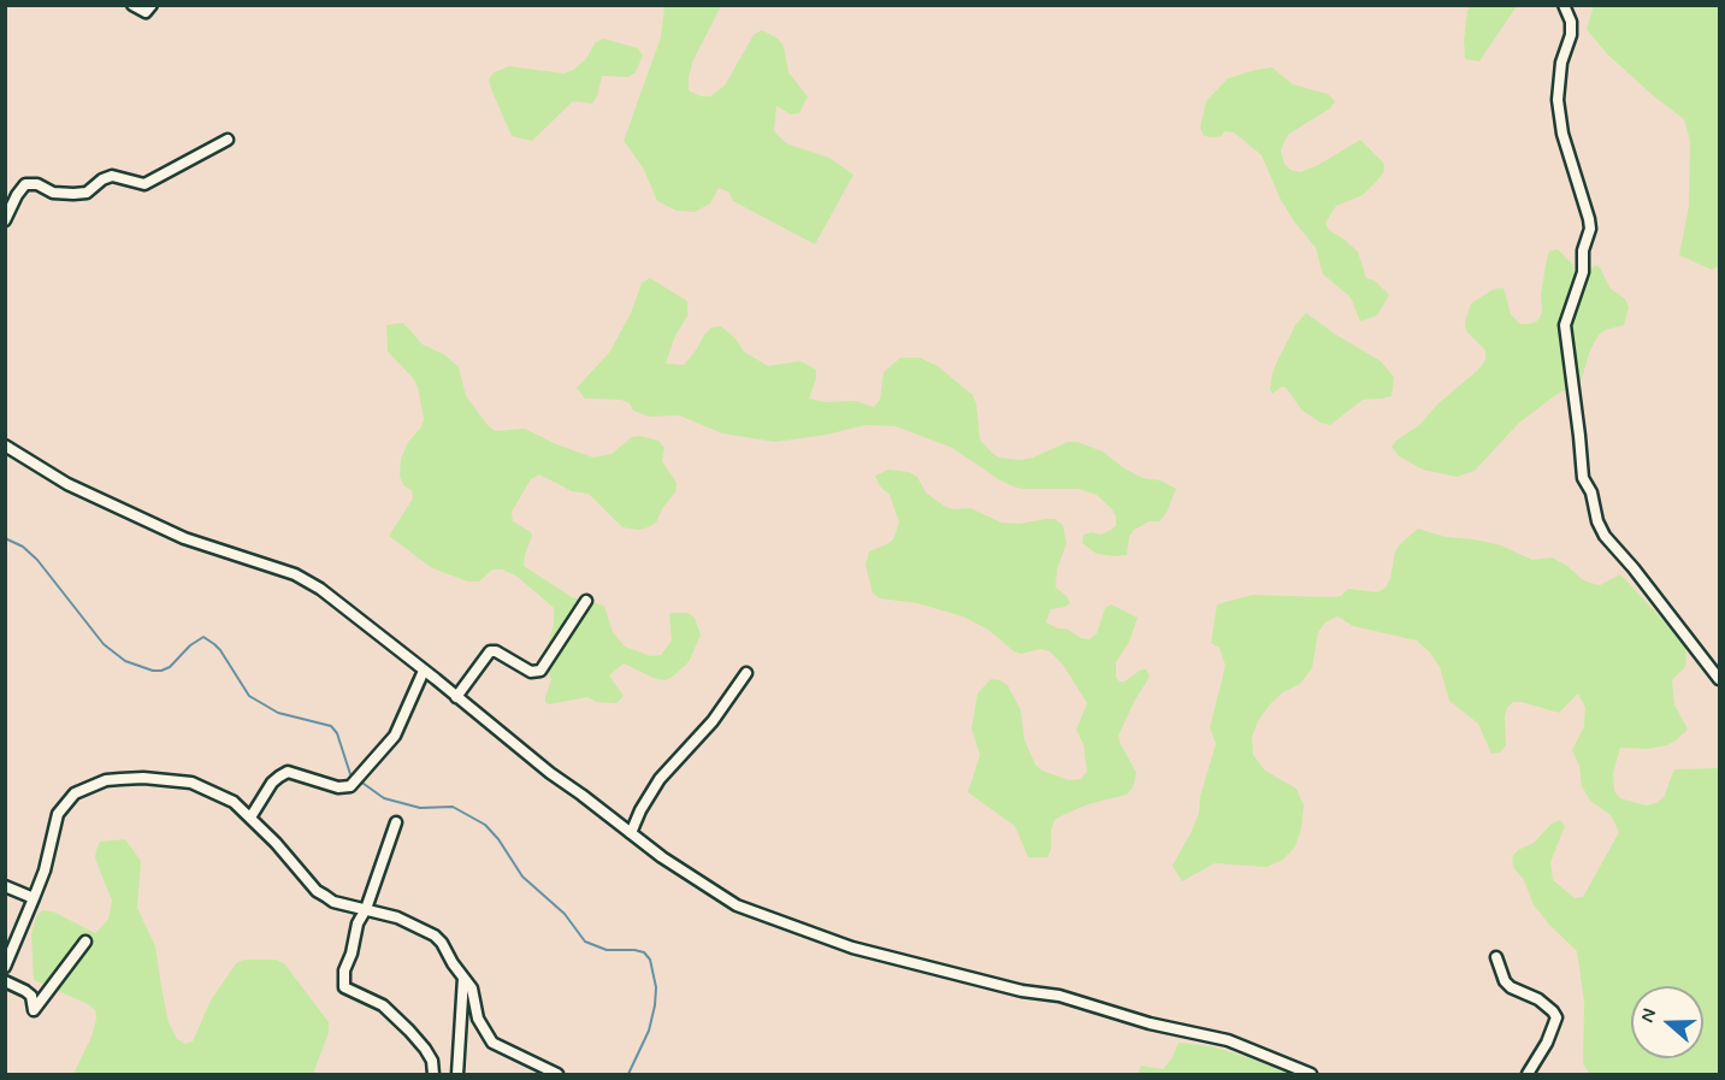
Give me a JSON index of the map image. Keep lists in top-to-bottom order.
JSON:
{
  "north": "left"
}
